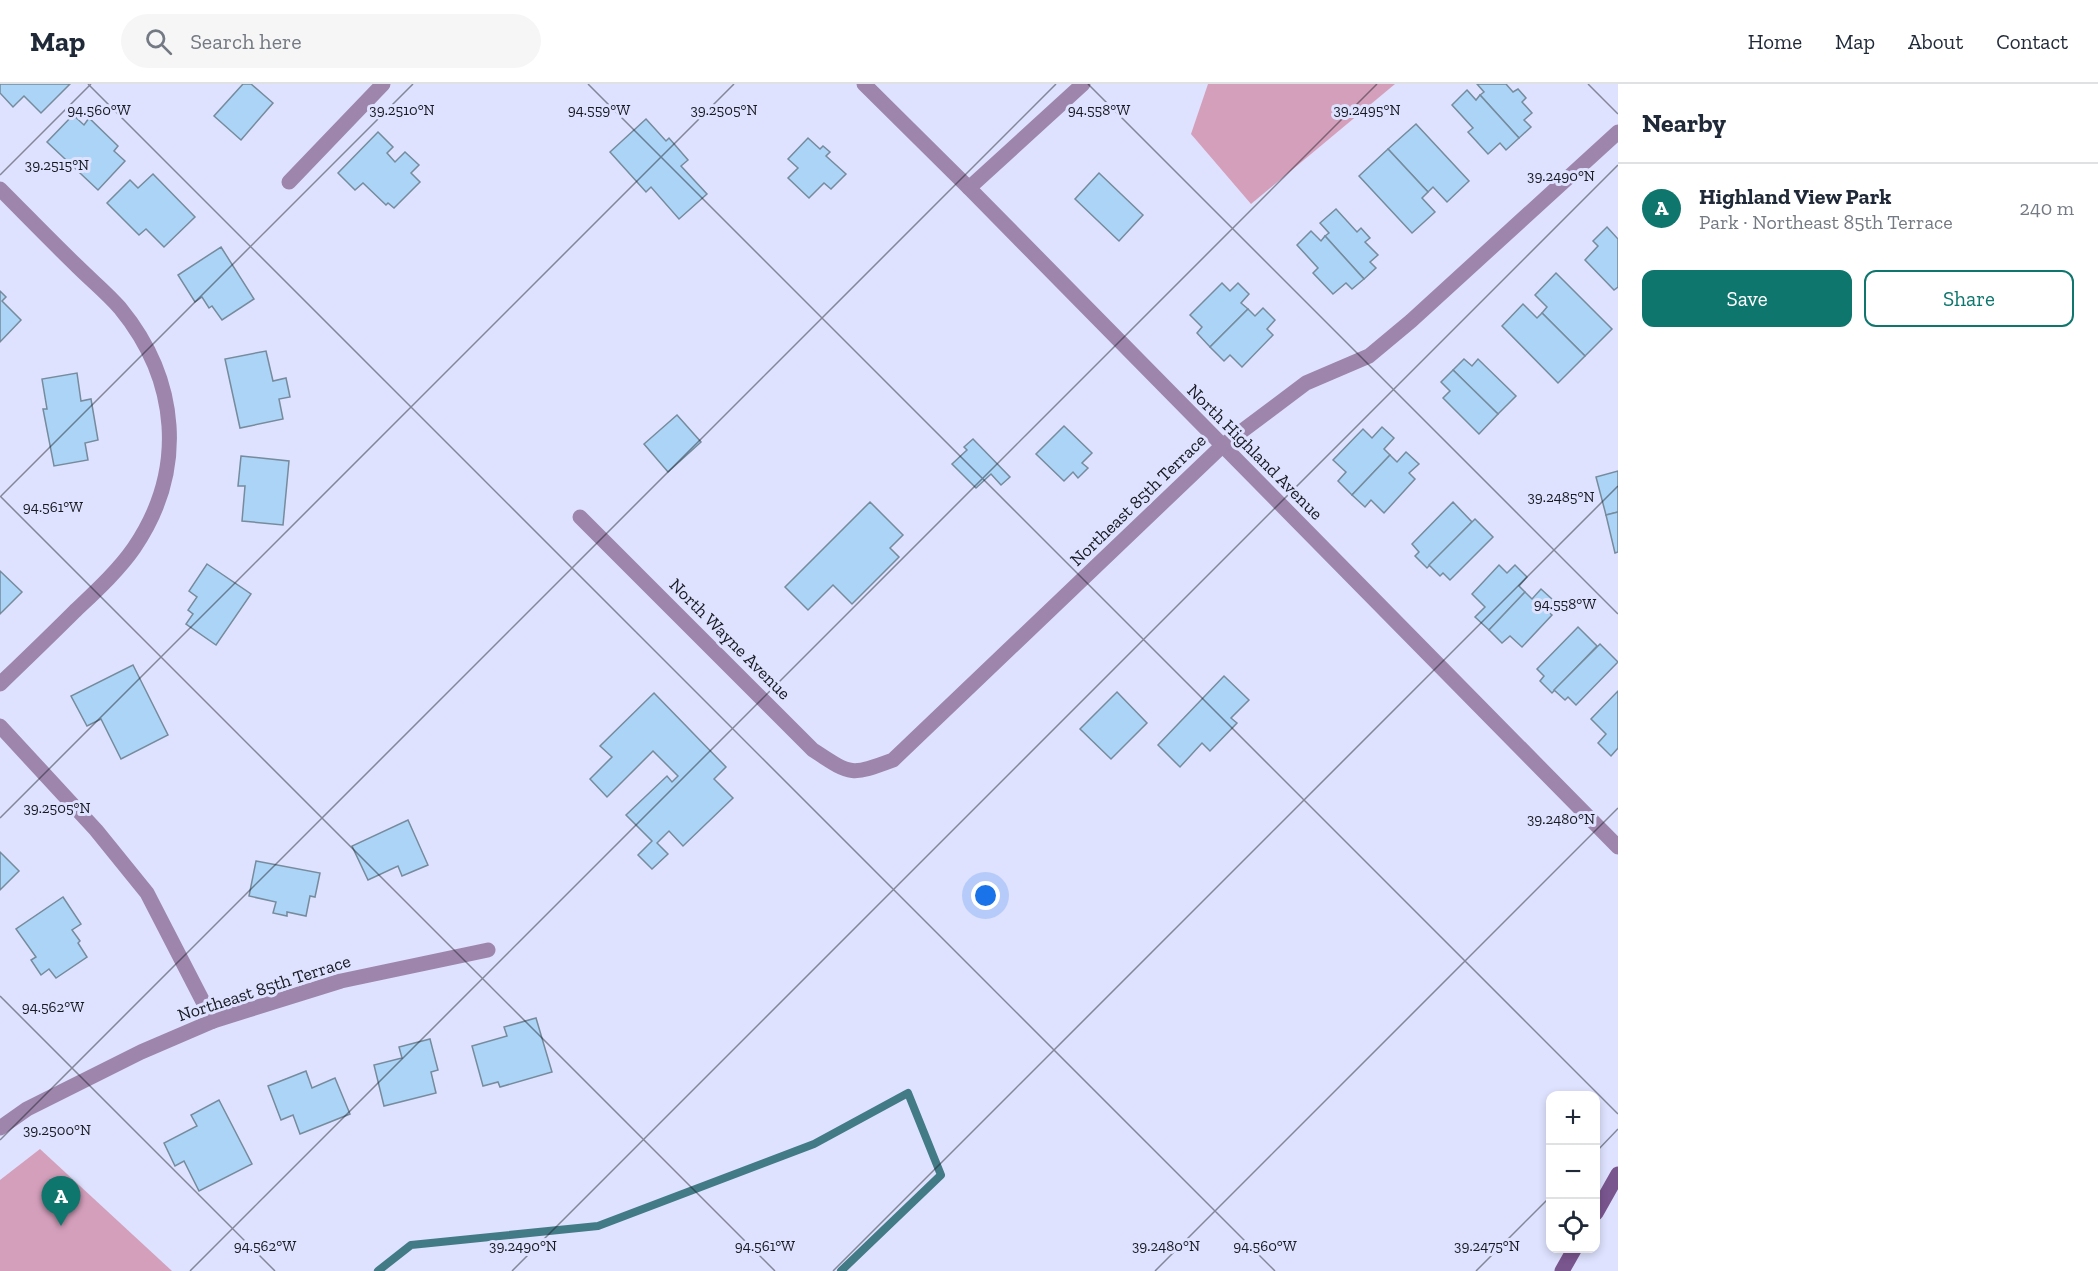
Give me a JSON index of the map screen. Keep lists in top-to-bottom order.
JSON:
{
  "streets": {
    "street": ["North Highland Avenue", "Northeast 85th Terrace", "North Wayne Avenue"]
  },
  "crossings": [
    ["North Highland Avenue", "Northeast 85th Terrace"],
    ["Northeast 85th Terrace", "North Wayne Avenue"]
  ],
  "page": {
    "header": "Map",
    "search": "Search here",
    "nav": [
      "Home",
      "Map",
      "About",
      "Contact"
    ],
    "heading": "Nearby",
    "list": [
      {
        "mark": "A",
        "name": "Highland View Park",
        "note": "Park · Northeast 85th Terrace",
        "value": "240 m"
      }
    ],
    "buttons": ["Save", "Share"],
    "map_buttons": ["+", "−"],
    "pins": "A"
  },
  "coordinates": [
    "94.559°W",
    "94.560°W",
    "39.2510°N",
    "39.2505°N",
    "94.558°W",
    "39.2495°N",
    "39.2515°N",
    "39.2490°N",
    "39.2485°N",
    "94.561°W",
    "39.2480°N",
    "94.562°W",
    "39.2500°N",
    "39.2475°N"
  ]
}
